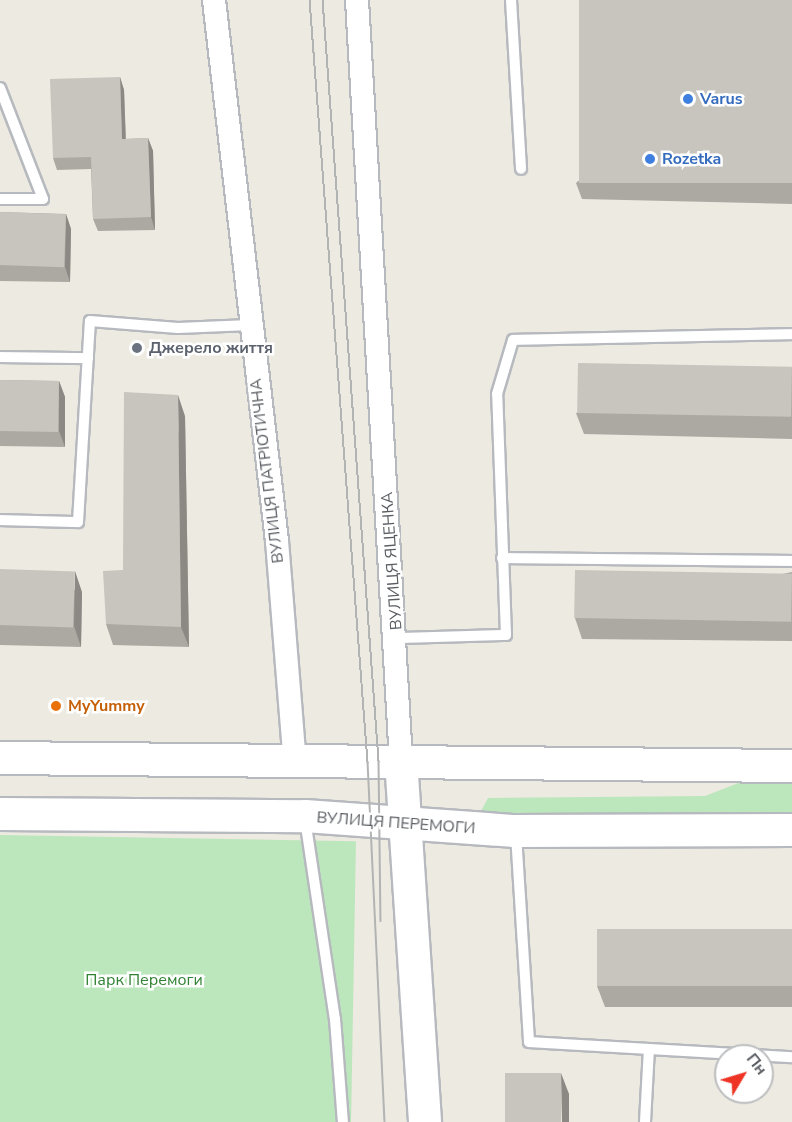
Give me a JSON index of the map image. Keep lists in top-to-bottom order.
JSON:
{
  "streets": {
    "main road": ["ВУЛИЦЯ ЯЦЕНКА", "ВУЛИЦЯ ПЕРЕМОГИ"],
    "street": ["ВУЛИЦЯ ПАТРІОТИЧНА"]
  },
  "crossings": [
    ["ВУЛИЦЯ ЯЦЕНКА", "ВУЛИЦЯ ПЕРЕМОГИ"]
  ],
  "parks": ["Парк Перемоги"],
  "places": [
    "Varus",
    "Rozetka",
    "Джерело життя",
    "MyYummy"
  ],
  "north": "top right"
}
